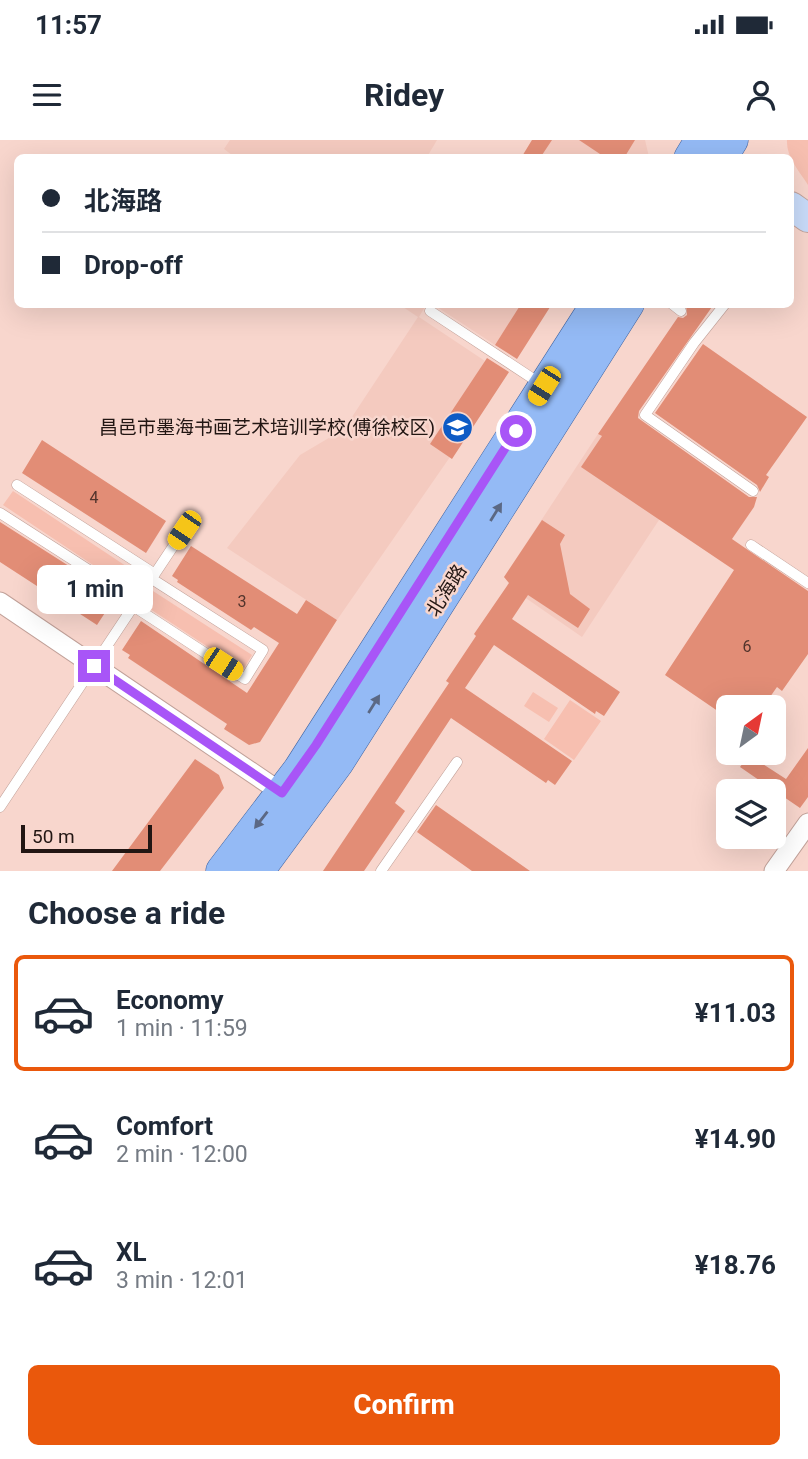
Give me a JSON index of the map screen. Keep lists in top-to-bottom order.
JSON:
{
  "streets": {
    "main road": ["北海路"]
  },
  "places": {
    "school or university": ["昌邑市墨海书画艺术培训学校(傅徐校区)"]
  },
  "house_numbers": ["4", "3", "6"],
  "scale_bar": "50 m",
  "north": "top right",
  "page": {
    "status": "11:57",
    "header": "Ridey",
    "banner": ["北海路", "Drop-off"],
    "bubble": "1 min",
    "scale": "50 m",
    "heading": "Choose a ride",
    "list": [
      {
        "name": "Economy",
        "note": "1 min · 11:59",
        "value": "¥11.03"
      },
      {
        "name": "Comfort",
        "note": "2 min · 12:00",
        "value": "¥14.90"
      },
      {
        "name": "XL",
        "note": "3 min · 12:01",
        "value": "¥18.76"
      }
    ],
    "buttons": "Confirm"
  }
}
